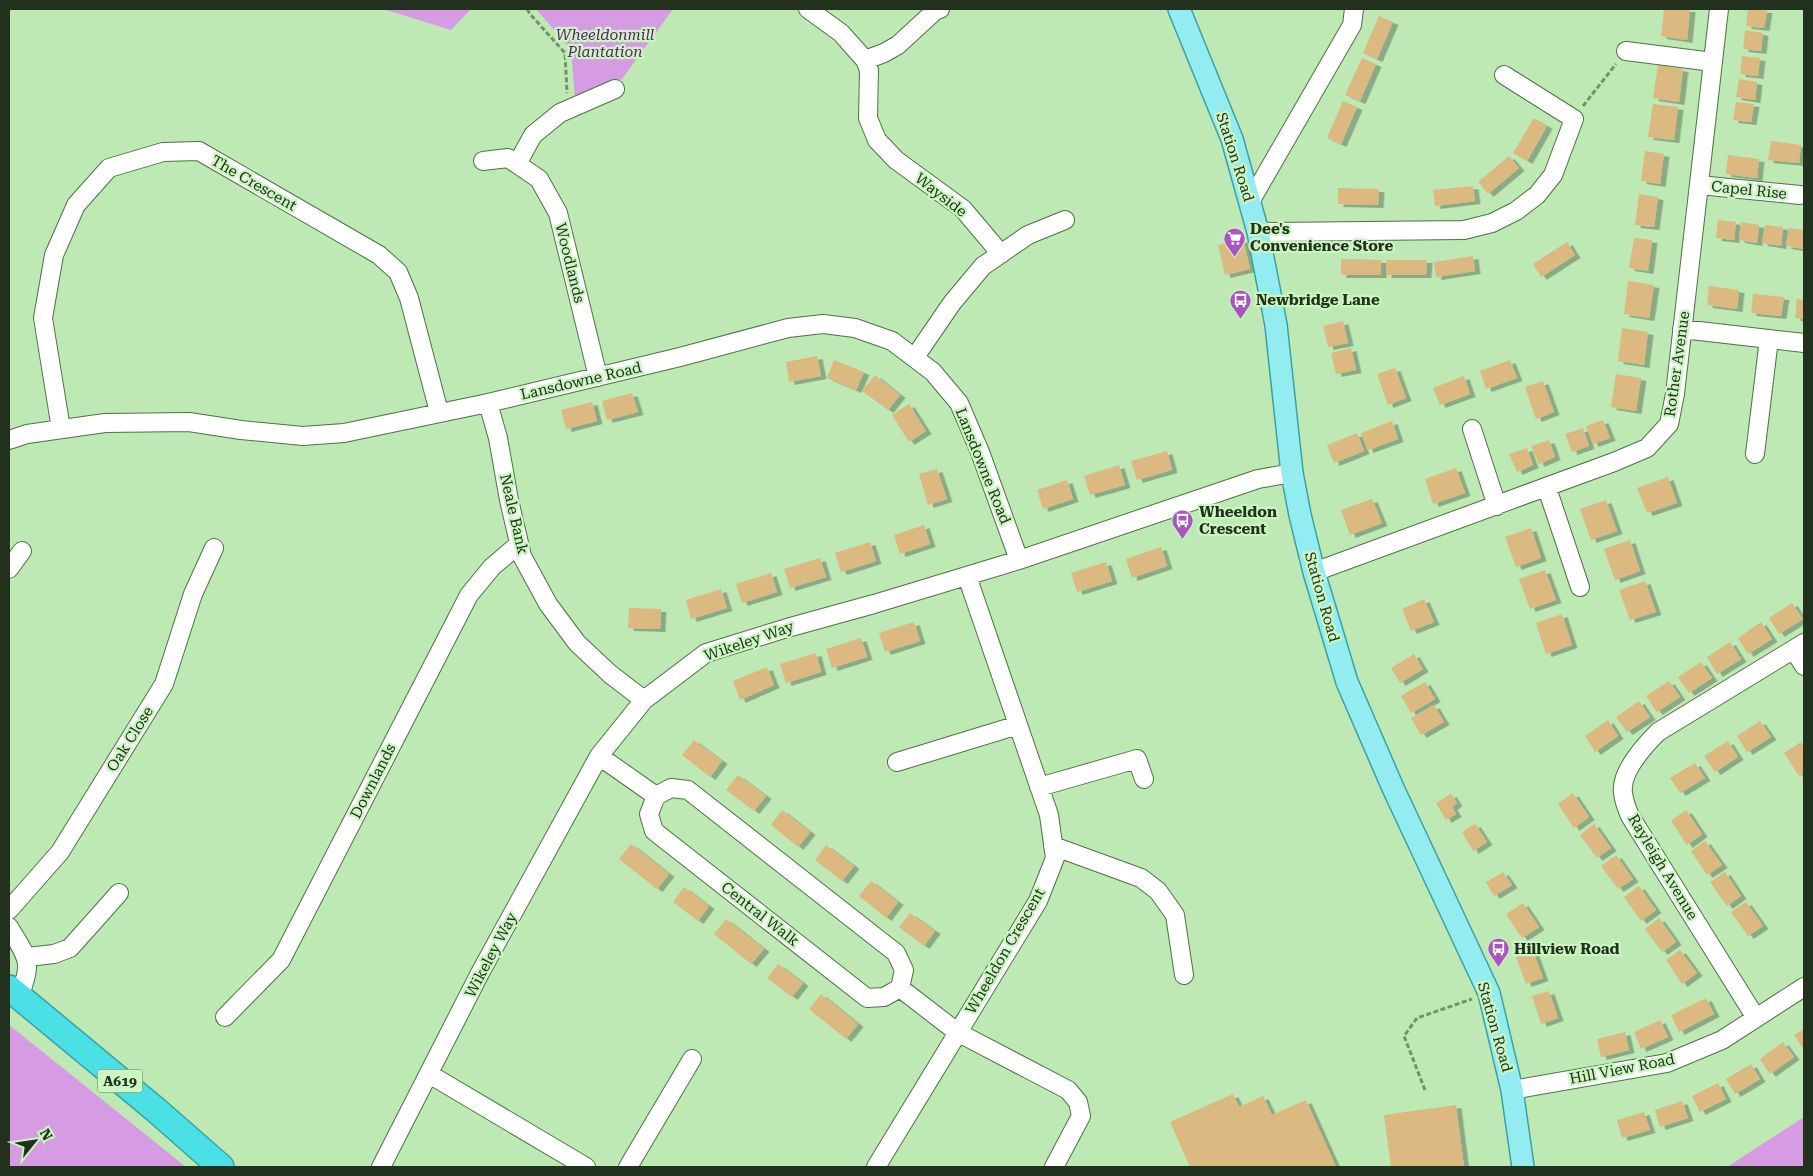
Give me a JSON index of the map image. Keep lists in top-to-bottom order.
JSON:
{
  "streets": {
    "highway": ["A619"],
    "main road": ["Station Road"],
    "street": [
      "The Crescent",
      "Capel Rise",
      "Wayside",
      "Woodlands",
      "Rother Avenue",
      "Lansdowne Road",
      "Neale Bank",
      "Wikeley Way",
      "Oak Close",
      "Downlands",
      "Rayleigh Avenue",
      "Central Walk",
      "Wheeldon Crescent",
      "Hill View Road"
    ]
  },
  "crossings": [
    ["Station Road", "Rother Avenue"],
    ["Station Road", "Wikeley Way"],
    ["Station Road", "Hill View Road"],
    ["The Crescent", "Lansdowne Road"],
    ["Capel Rise", "Rother Avenue"],
    ["Woodlands", "Lansdowne Road"],
    ["Lansdowne Road", "Neale Bank"],
    ["Lansdowne Road", "Wikeley Way"],
    ["Neale Bank", "Wikeley Way"],
    ["Neale Bank", "Downlands"],
    ["Wikeley Way", "Wheeldon Crescent"],
    ["Rayleigh Avenue", "Hill View Road"]
  ],
  "parks": ["Wheeldonmill Plantation"],
  "places": {
    "supermarket": ["Dee's Convenience Store"],
    "bus stop": ["Newbridge Lane", "Wheeldon Crescent", "Hillview Road"]
  },
  "north": "top right"
}
